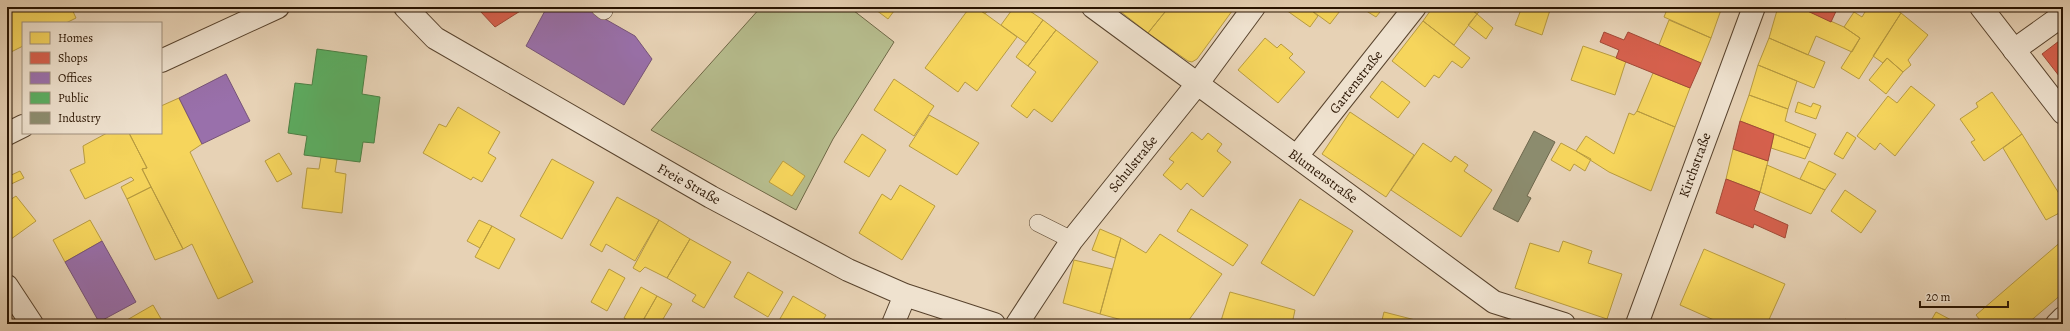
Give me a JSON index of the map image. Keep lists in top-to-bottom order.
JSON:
{
  "streets": {
    "street": [
      "Gartenstraße",
      "Schulstraße",
      "Kirchstraße",
      "Blumenstraße",
      "Freie Straße"
    ]
  },
  "crossings": [
    ["Gartenstraße", "Blumenstraße"],
    ["Schulstraße", "Blumenstraße"]
  ],
  "legend": [
    "Homes",
    "Shops",
    "Offices",
    "Public",
    "Industry"
  ],
  "scale_bar": "20 m"
}
